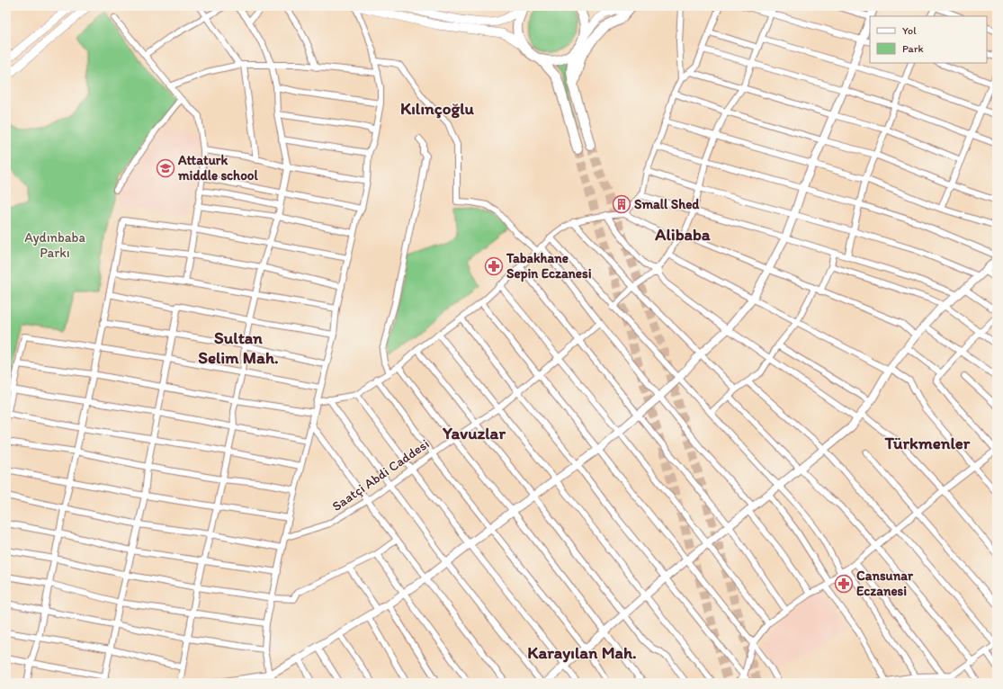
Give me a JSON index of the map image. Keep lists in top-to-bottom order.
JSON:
{
  "streets": {
    "street": ["Saatçi Abdi Caddesi"]
  },
  "districts": [
    "Kılınçoğlu",
    "Alibaba",
    "Sultan Selim Mah.",
    "Yavuzlar",
    "Türkmenler",
    "Karayılan Mah."
  ],
  "parks": ["Aydınbaba Parkı"],
  "places": {
    "school or university": ["Attaturk middle school"],
    "building": ["Small Shed"],
    "pharmacy": ["Tabakhane Sepin Eczanesi", "Cansunar Eczanesi"]
  },
  "legend": ["Yol", "Park"]
}
